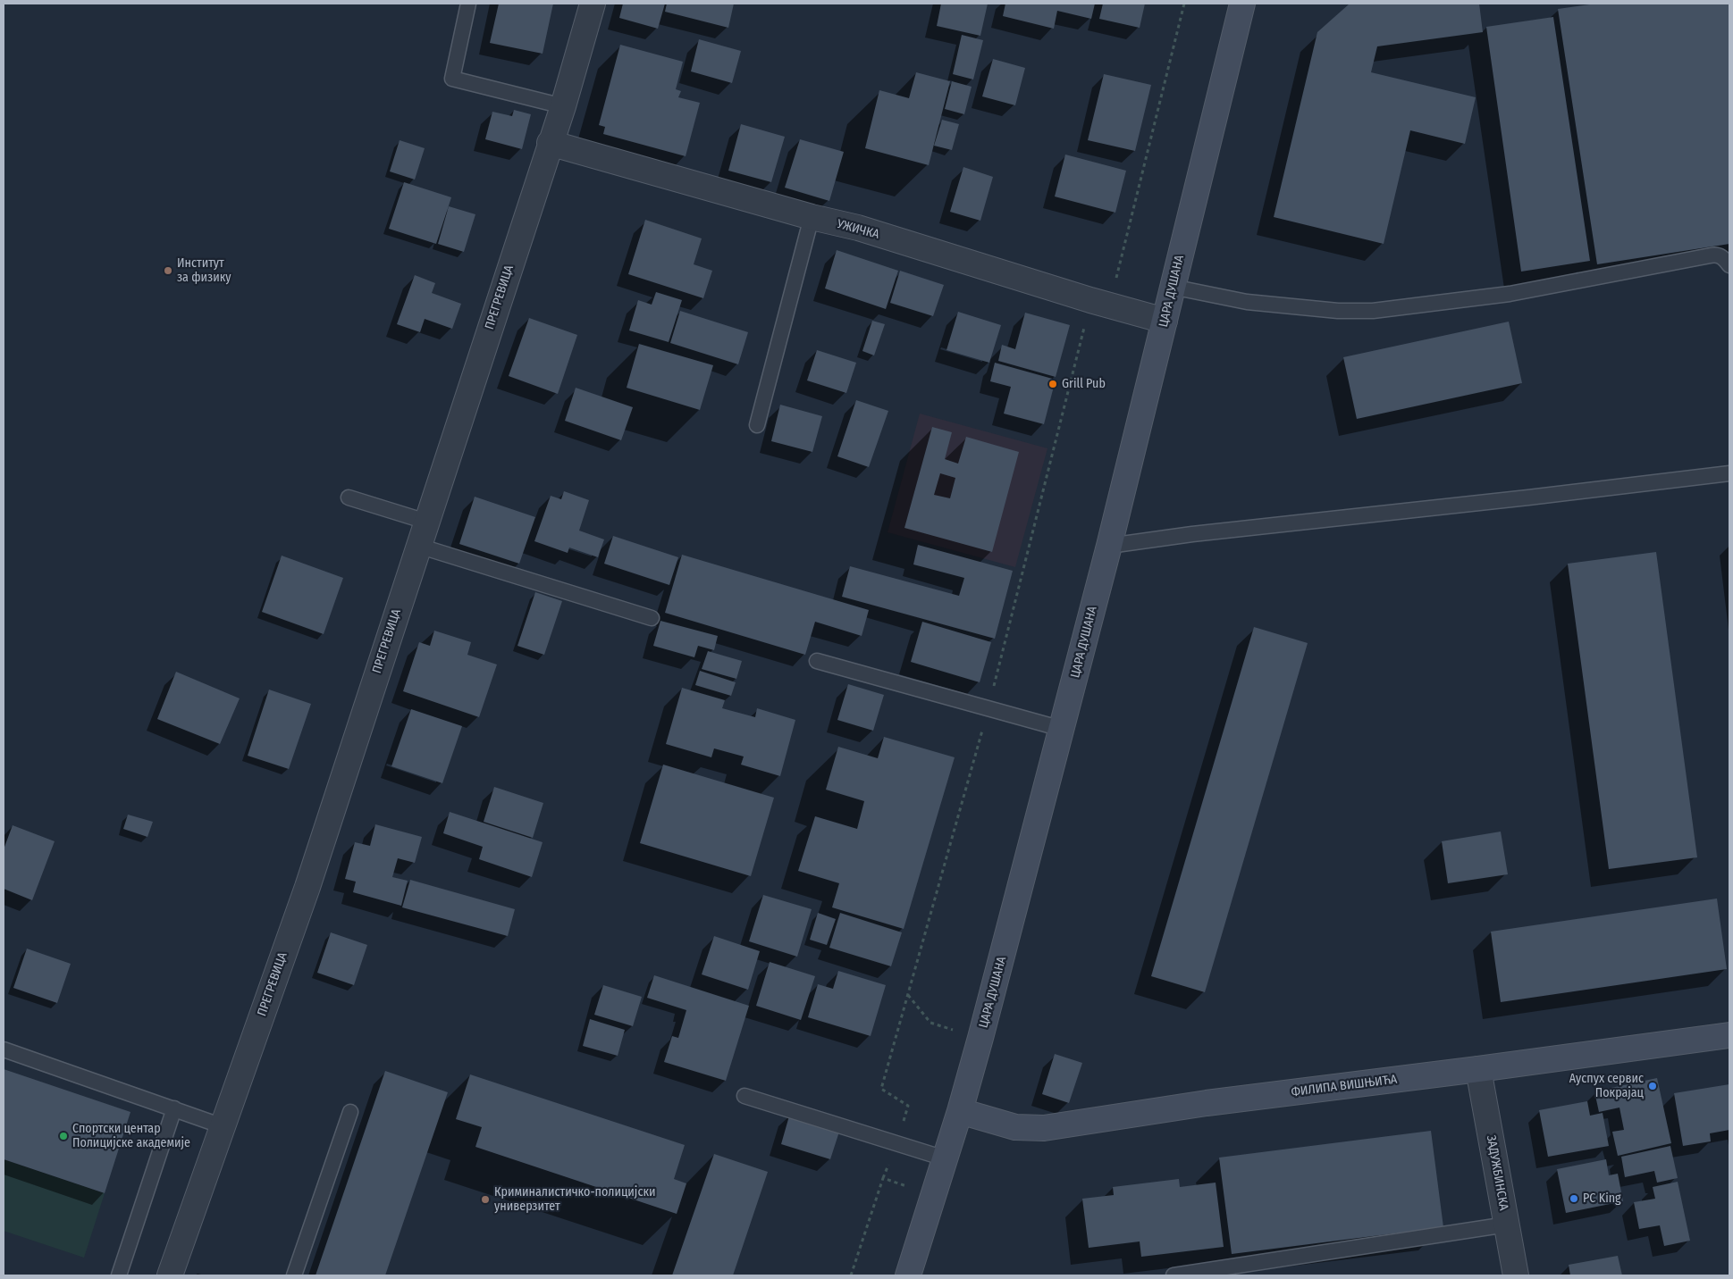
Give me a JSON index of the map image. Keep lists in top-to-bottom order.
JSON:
{
  "streets": {
    "main road": ["ЦАРА ДУШАНА", "ФИЛИПА ВИШЊИЋА"],
    "street": ["УЖИЧКА", "ПРЕГРЕВИЦА", "ЗАДУЖБИНСКА"]
  },
  "crossings": [
    ["УЖИЧКА", "ЦАРА ДУШАНА"],
    ["УЖИЧКА", "ПРЕГРЕВИЦА"],
    ["ЦАРА ДУШАНА", "ФИЛИПА ВИШЊИЋА"],
    ["ФИЛИПА ВИШЊИЋА", "ЗАДУЖБИНСКА"]
  ],
  "places": [
    "Институт за физику",
    "Grill Pub",
    "Ауспух сервис Покрајац",
    "Спортски центар Полицијске академије",
    "PC King",
    "Криминалистичко-полицијски универзитет"
  ]
}
